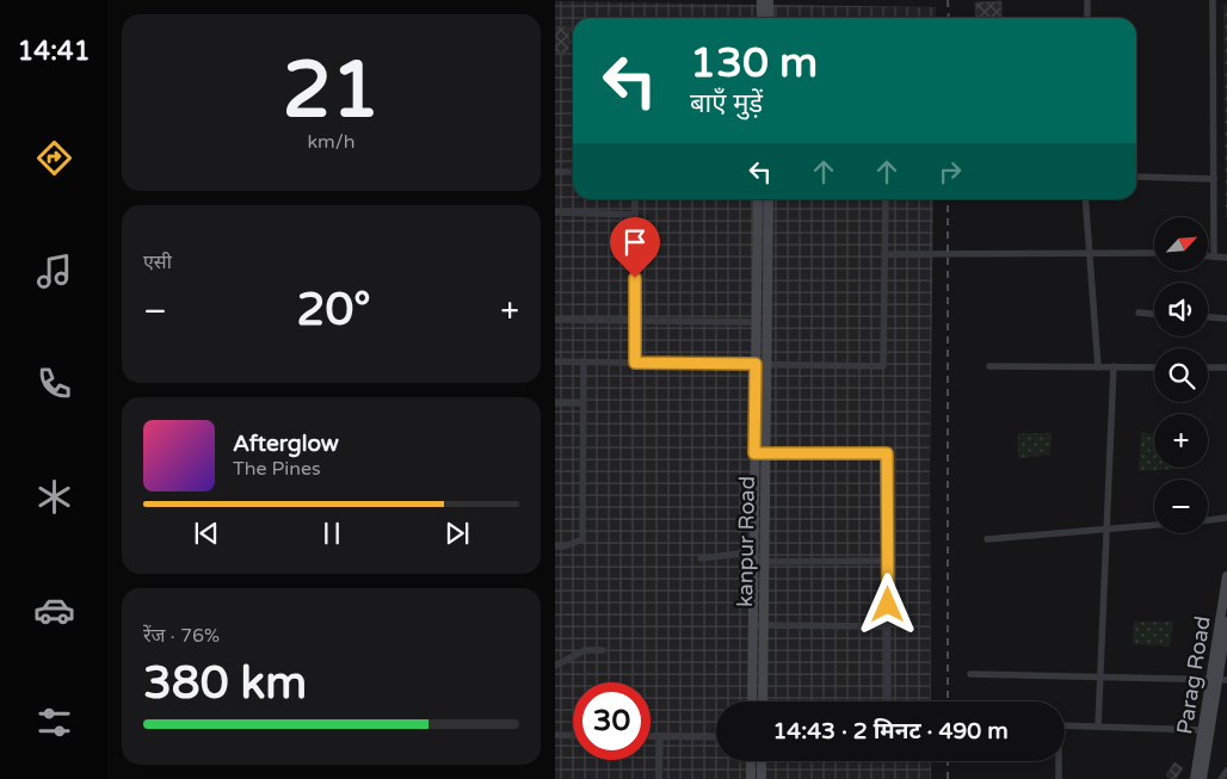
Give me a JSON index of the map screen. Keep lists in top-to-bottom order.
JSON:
{
  "streets": {
    "street": ["kanpur Road", "Parag Road"]
  },
  "north": "top right",
  "page": {
    "tabs": "14:41",
    "tile": [
      ["21", "km/h"],
      "एसी",
      ["रेंज · 76%", "380 km"]
    ],
    "turn": ["130 m", "बाएँ मुड़ें"],
    "map_buttons": ["+", "−"],
    "heat": ["−", "20°", "+"],
    "song": ["Afterglow", "The Pines"],
    "limit": "30",
    "trip": "14:43 · 2 मिनट · 490 m"
  }
}
